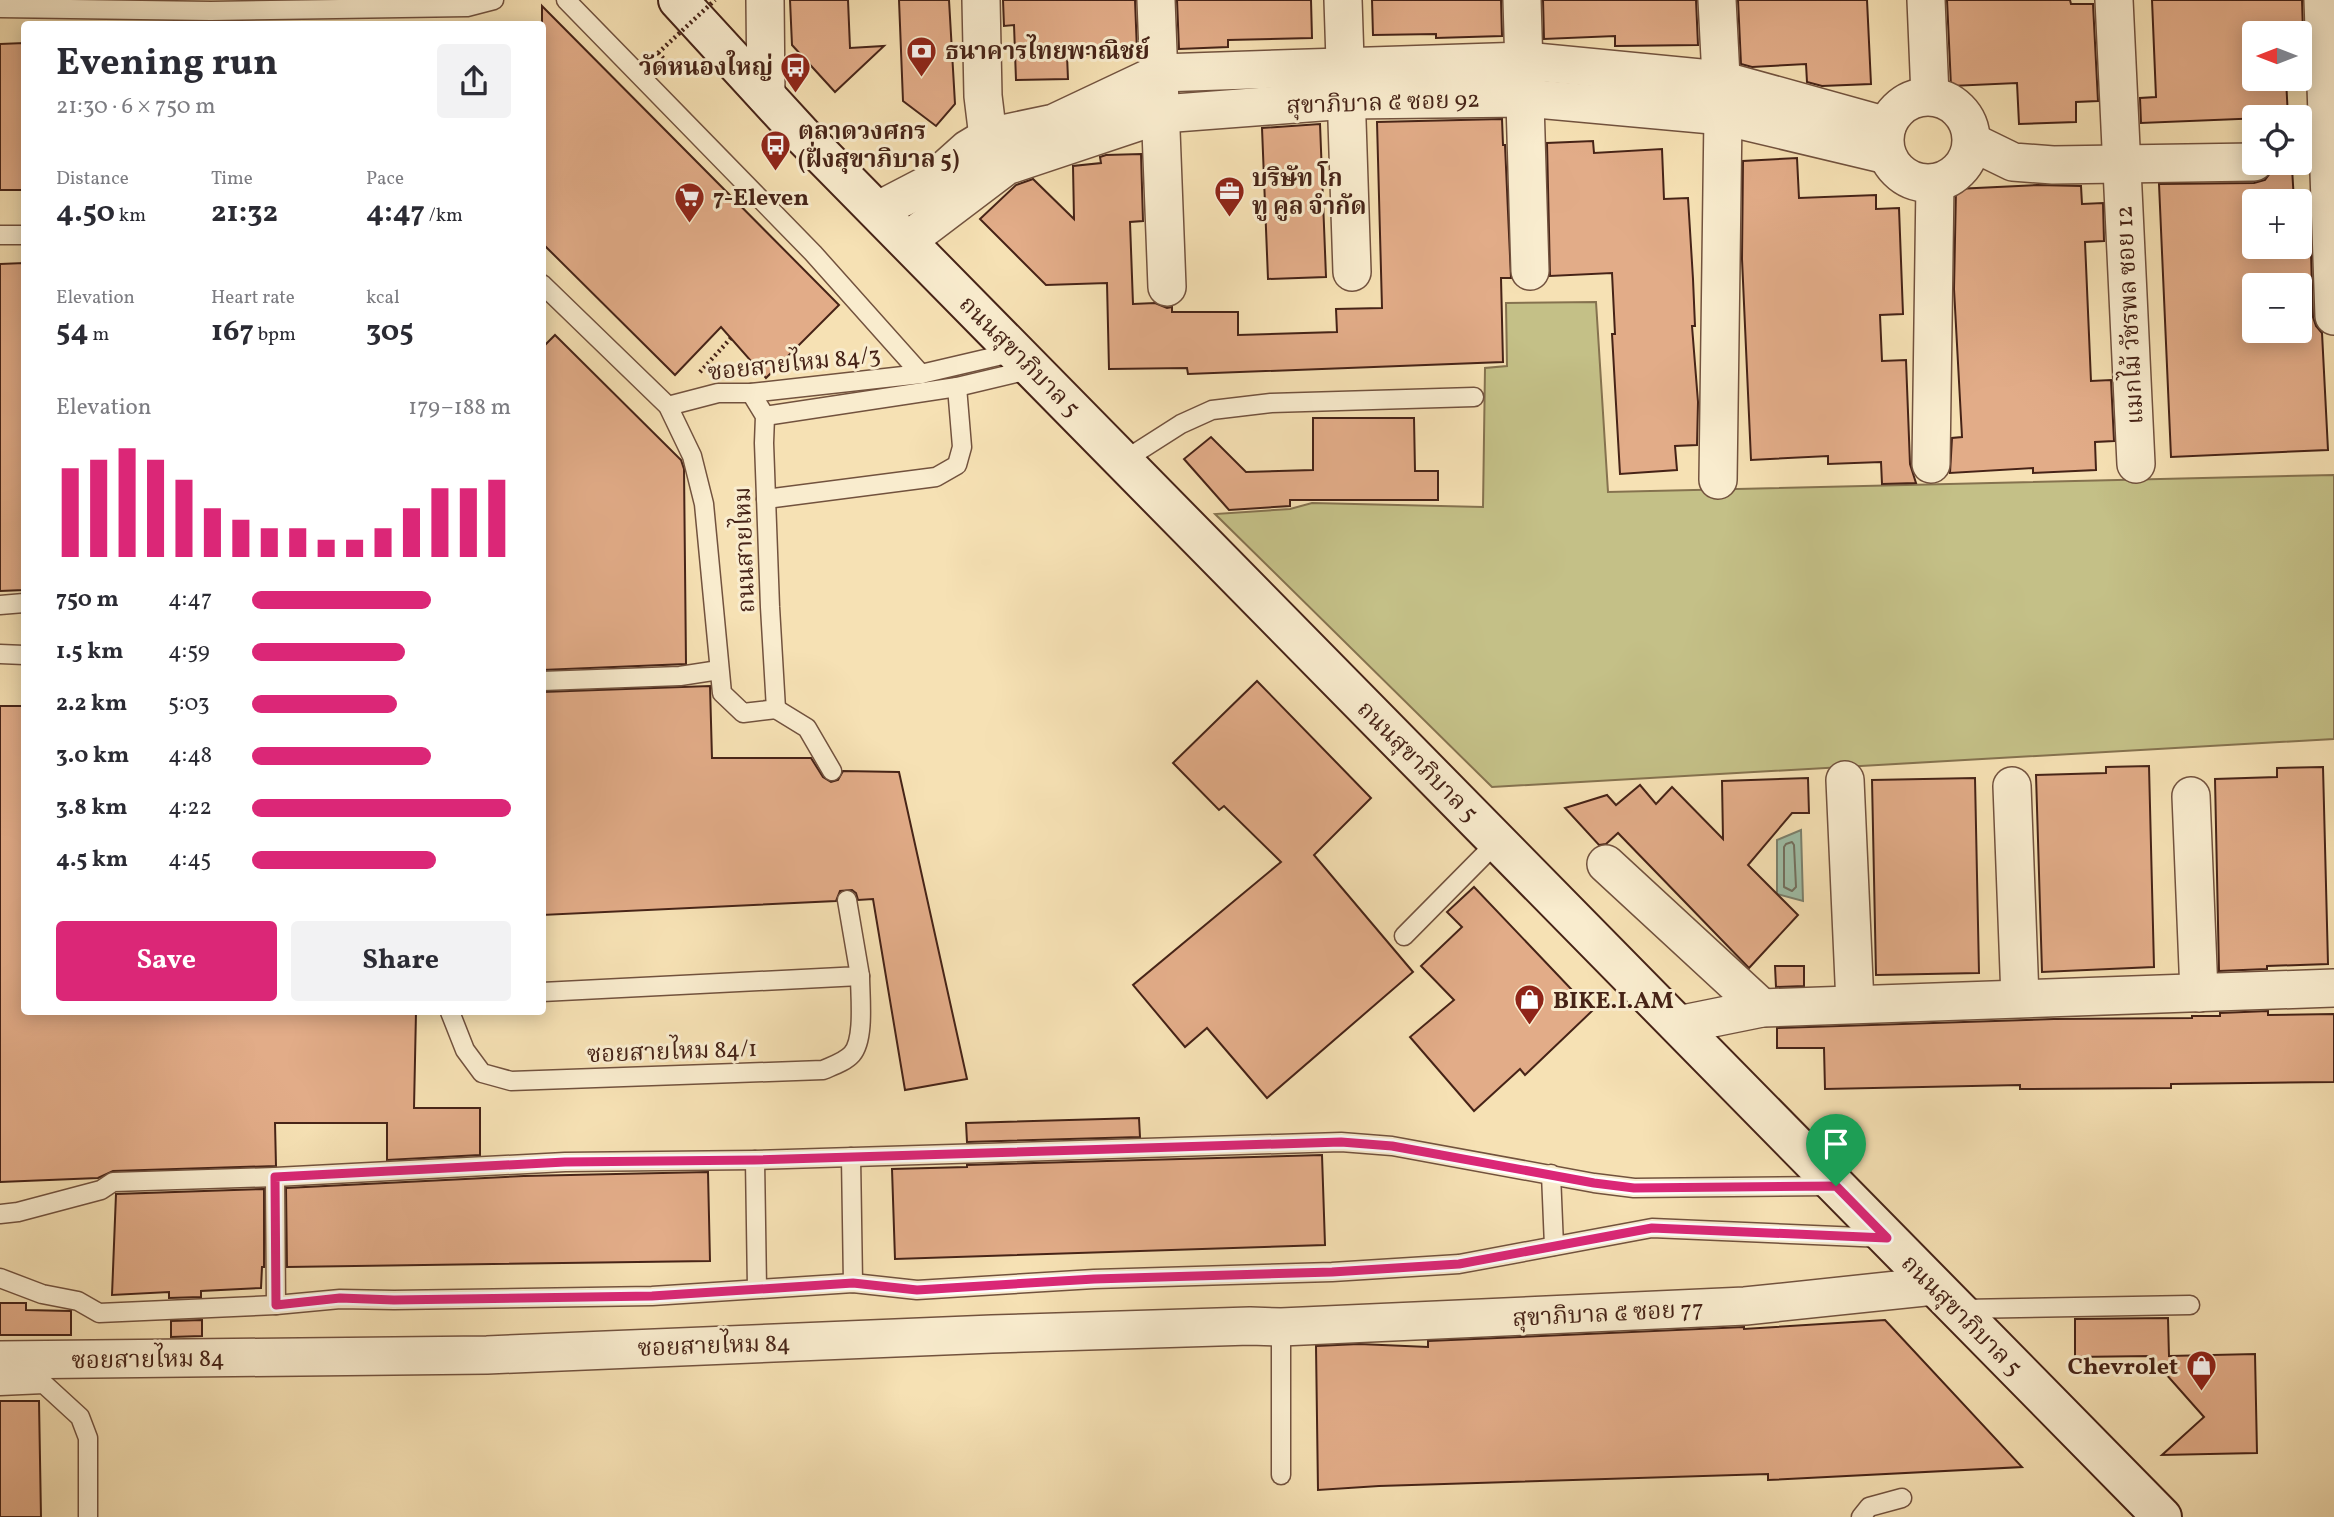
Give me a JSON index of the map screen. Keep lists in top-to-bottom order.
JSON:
{
  "streets": {
    "main road": ["ถนนสุขาภิบาล 5"],
    "street": [
      "สุขาภิบาล ๕ ซอย 92",
      "แมกไม้ วัชรพล ซอย 12",
      "สุขาภิบาล ๕ ซอย 77",
      "ซอยสายไหม 84"
    ],
    "lane": ["ซอยสายไหม 84/3", "ถนนสายไหม", "ซอยสายไหม 84/1"]
  },
  "crossings": [
    ["สุขาภิบาล ๕ ซอย 92", "ถนนสุขาภิบาล 5"],
    ["ถนนสุขาภิบาล 5", "ซอยสายไหม 84/3"],
    ["ถนนสุขาภิบาล 5", "สุขาภิบาล ๕ ซอย 77"],
    ["สุขาภิบาล ๕ ซอย 77", "ซอยสายไหม 84"]
  ],
  "places": {
    "bank": ["ธนาคารไทยพาณิชย์"],
    "bus stop": ["วัดหนองใหญ่", "ตลาดวงศกร (ฝั่งสุขาภิบาล 5)"],
    "office": ["บริษัท โก ทู คูล จำกัด"],
    "supermarket": ["7-Eleven"],
    "shop": ["BIKE.I.AM", "Chevrolet"]
  },
  "north": "left",
  "page": {
    "map_buttons": ["+", "−"],
    "heading": ["Evening run", "21:30 · 6 × 750 m"],
    "stats": [
      ["Distance", "4.50 km"],
      ["Time", "21:32"],
      ["Pace", "4:47 /km"],
      ["Elevation", "54 m"],
      ["Heart rate", "167 bpm"],
      ["kcal", "305"]
    ],
    "chart": ["Elevation", "179–188 m"],
    "list": [
      {
        "name": "750 m",
        "note": "4:47"
      },
      {
        "name": "1.5 km",
        "note": "4:59"
      },
      {
        "name": "2.2 km",
        "note": "5:03"
      },
      {
        "name": "3.0 km",
        "note": "4:48"
      },
      {
        "name": "3.8 km",
        "note": "4:22"
      },
      {
        "name": "4.5 km",
        "note": "4:45"
      }
    ],
    "buttons": ["Save", "Share"]
  }
}
